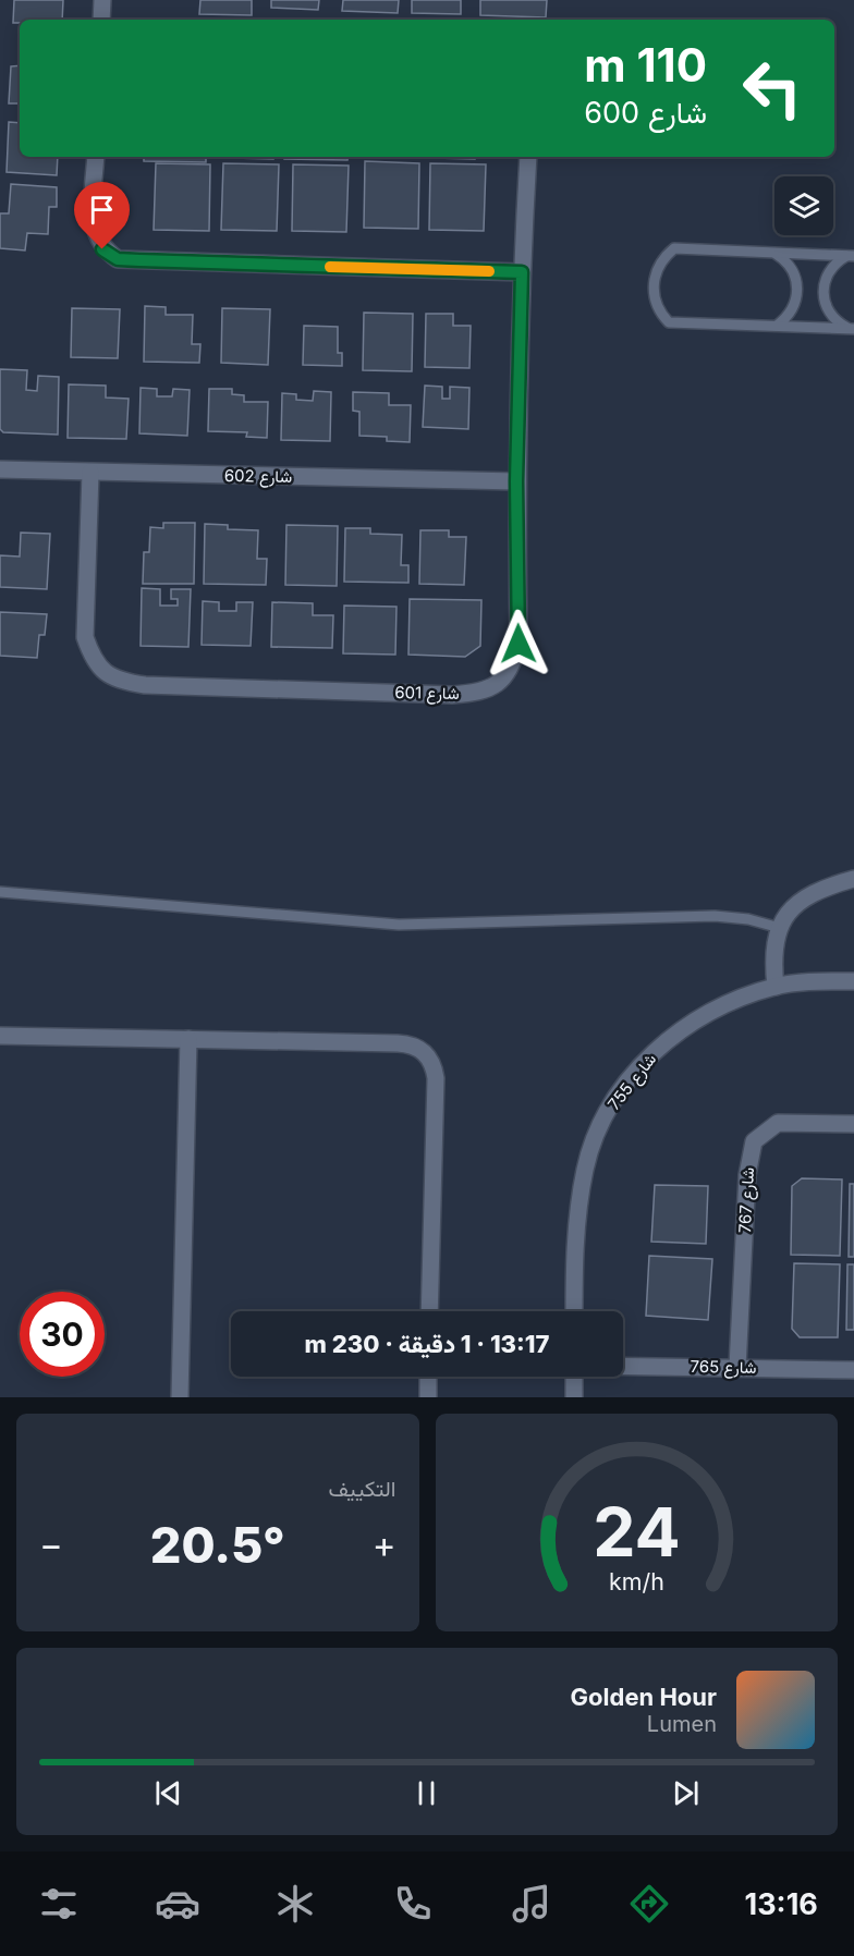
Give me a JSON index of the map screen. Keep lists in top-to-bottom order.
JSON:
{
  "streets": {
    "street": [
      "شارع 602",
      "شارع 601",
      "شارع 755",
      "شارع 767",
      "شارع 765"
    ]
  },
  "crossings": [
    ["شارع 602", "شارع 601"],
    ["شارع 767", "شارع 765"]
  ],
  "page": {
    "turn": ["110 m", "شارع 600"],
    "limit": "30",
    "trip": "13:17 · 1 دقيقة · 230 m",
    "tile": "التكييف",
    "heat": ["−", "20.5°", "+"],
    "song": ["Golden Hour", "Lumen"],
    "tabs": "13:16",
    "gauge": ["24", "km/h"]
  }
}
